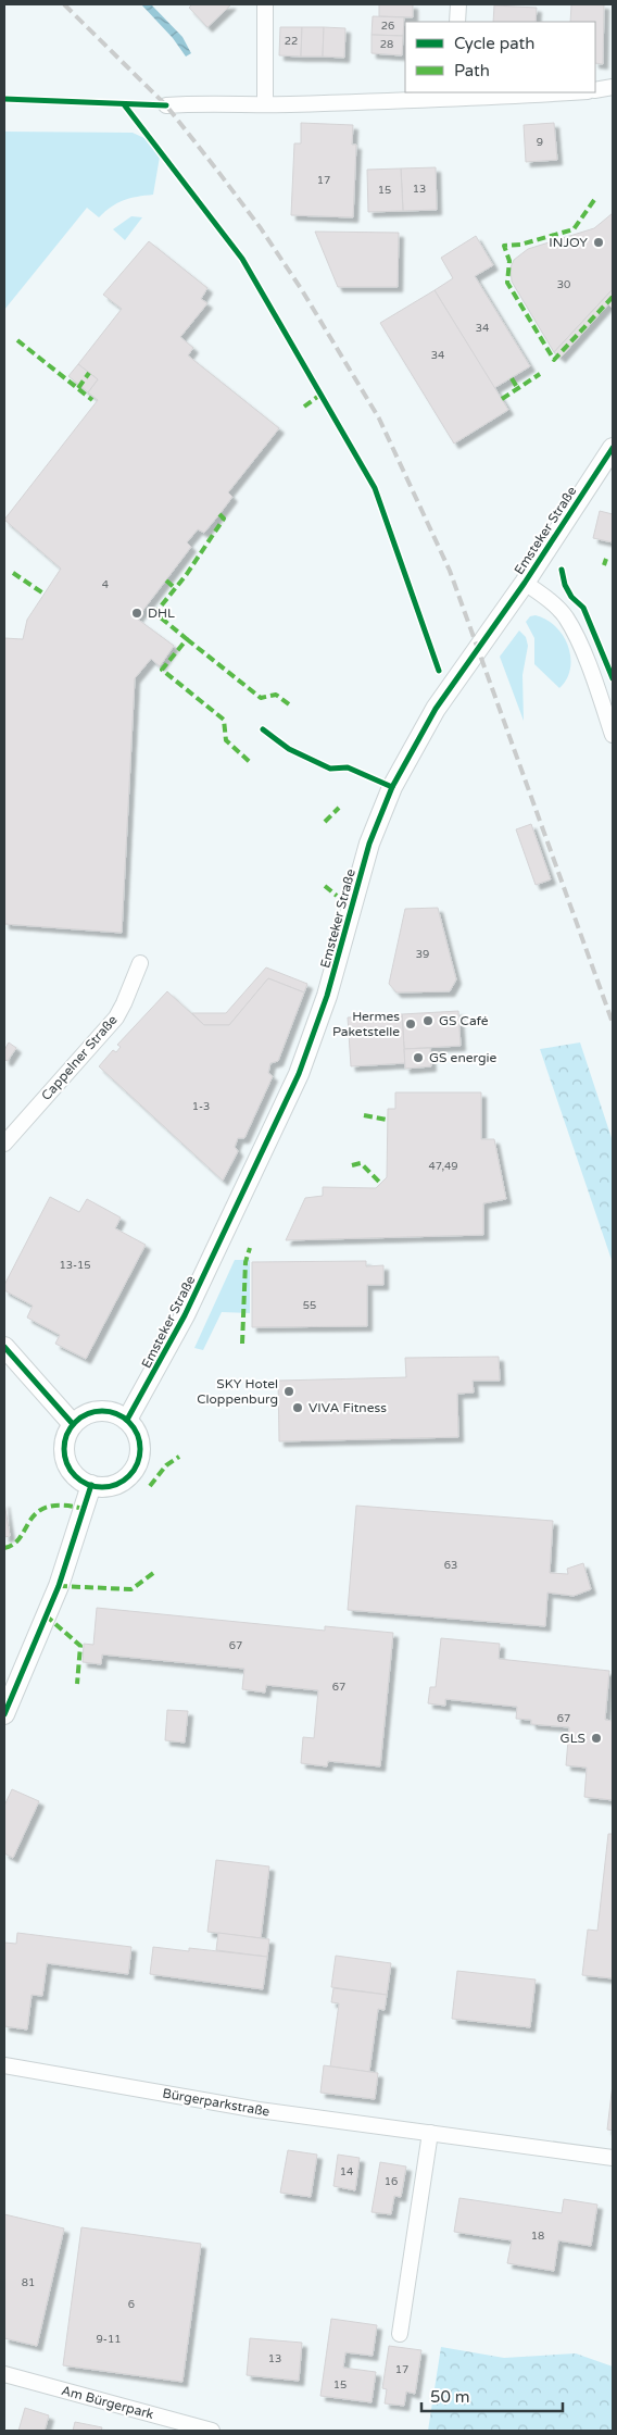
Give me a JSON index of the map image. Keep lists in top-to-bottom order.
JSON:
{
  "streets": {
    "street": [
      "Emsteker Straße",
      "Cappelner Straße",
      "Bürgerparkstraße",
      "Am Bürgerpark"
    ]
  },
  "places": [
    "INJOY",
    "DHL",
    "GS Café",
    "Hermes Paketstelle",
    "GS energie",
    "SKY Hotel Cloppenburg",
    "VIVA Fitness",
    "GLS"
  ],
  "house_numbers": [
    "26",
    "22",
    "28",
    "9",
    "17",
    "13",
    "15",
    "30",
    "34",
    "34",
    "4",
    "39",
    "1-3",
    "47,49",
    "13-15",
    "55",
    "63",
    "67",
    "67",
    "67",
    "14",
    "16",
    "18",
    "81",
    "6",
    "9-11",
    "13",
    "17",
    "15"
  ],
  "legend": ["Cycle path", "Path"],
  "scale_bar": "50 m"
}
